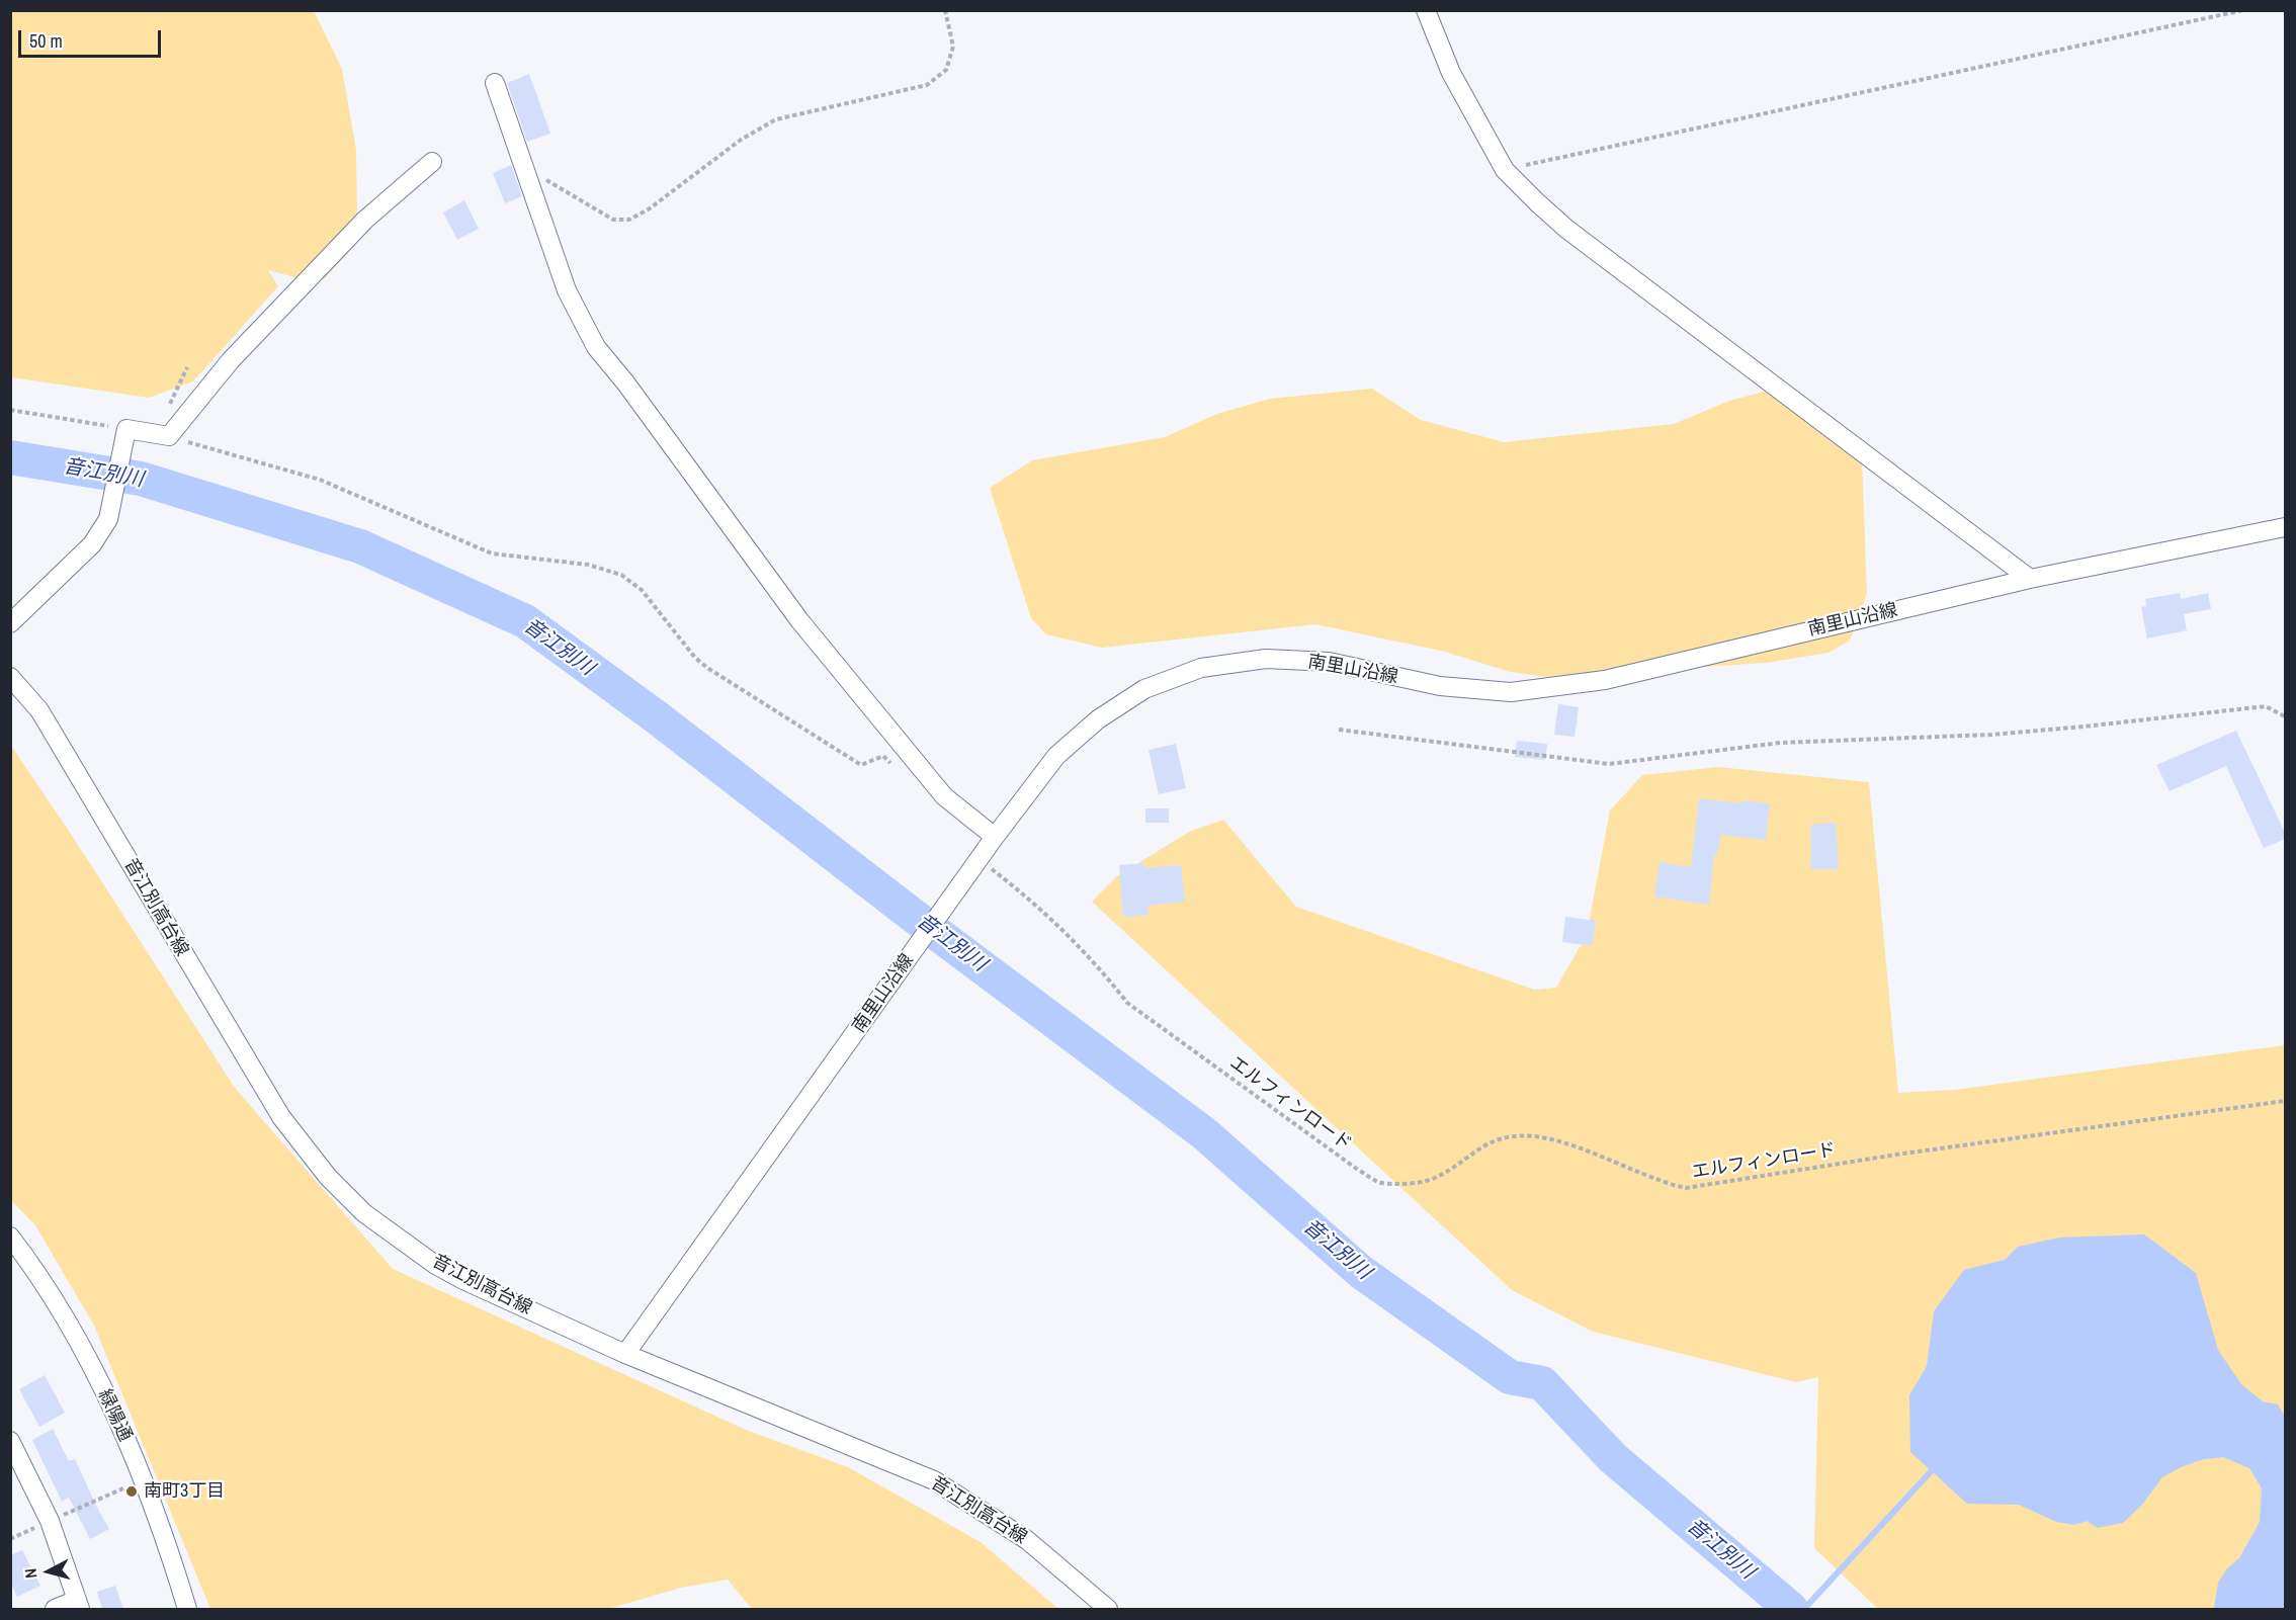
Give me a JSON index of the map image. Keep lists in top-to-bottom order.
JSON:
{
  "streets": {
    "street": ["南里山沿線", "音江別高台線", "緑陽通"],
    "path": ["エルフィンロード"]
  },
  "crossings": [
    ["南里山沿線", "音江別高台線"],
    ["南里山沿線", "エルフィンロード"]
  ],
  "water": ["音江別川"],
  "places": ["南町3丁目"],
  "scale_bar": "50 m",
  "north": "left"
}
